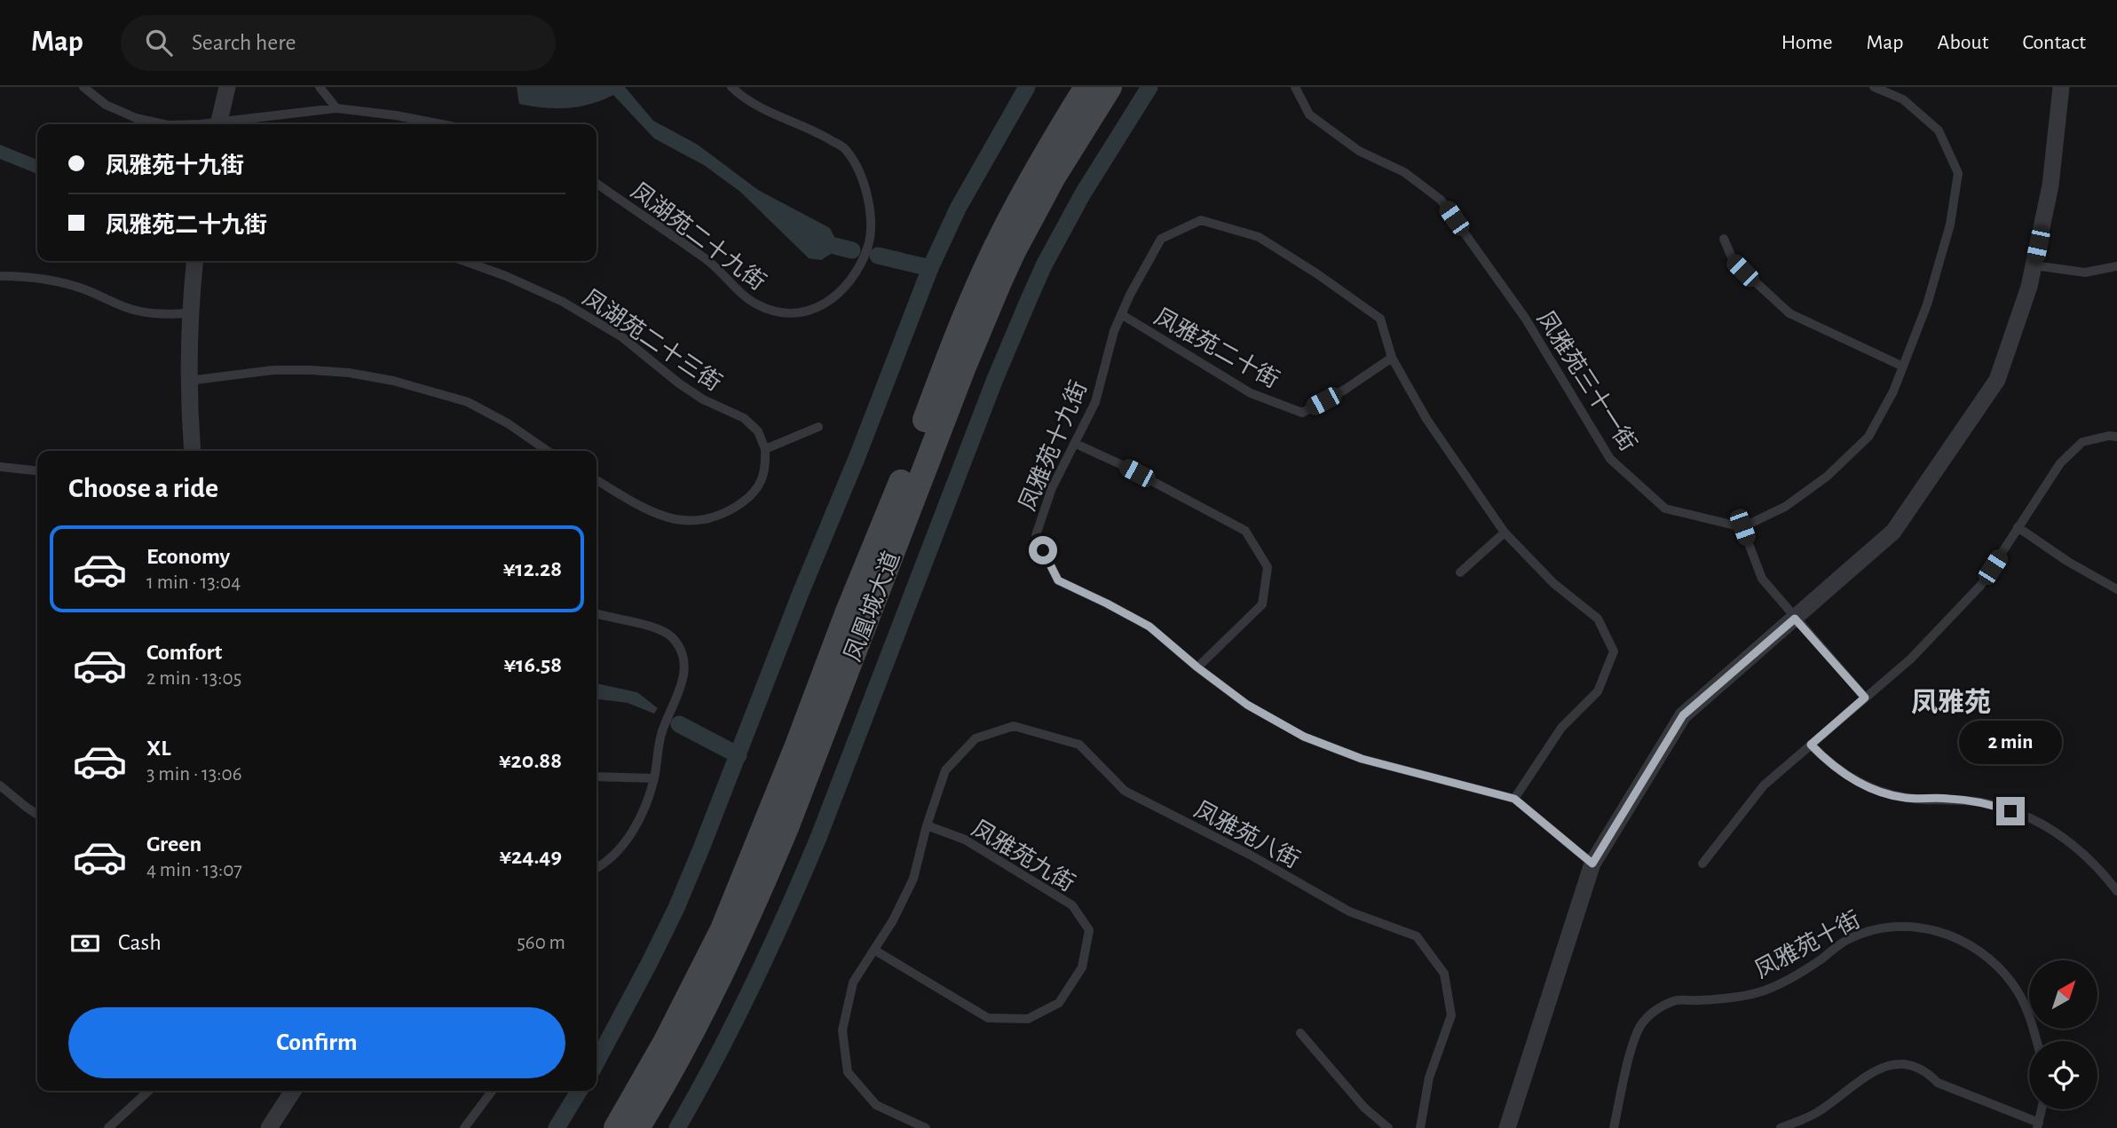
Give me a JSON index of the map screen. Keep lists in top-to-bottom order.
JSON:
{
  "streets": {
    "main road": ["凤凰城大道"],
    "lane": [
      "凤湖苑二十九街",
      "凤湖苑二十三街",
      "凤雅苑二十街",
      "凤雅苑三十一街",
      "凤雅苑十九街",
      "凤雅苑八街",
      "凤雅苑九街",
      "凤雅苑十街"
    ]
  },
  "crossings": [
    ["凤雅苑二十街", "凤雅苑十九街"],
    ["凤雅苑八街", "凤雅苑九街"]
  ],
  "districts": ["凤雅苑"],
  "north": "top right",
  "page": {
    "header": "Map",
    "search": "Search here",
    "nav": [
      "Home",
      "Map",
      "About",
      "Contact"
    ],
    "banner": ["凤雅苑十九街", "凤雅苑二十九街"],
    "heading": "Choose a ride",
    "list": [
      {
        "name": "Economy",
        "note": "1 min · 13:04",
        "value": "¥12.28"
      },
      {
        "name": "Comfort",
        "note": "2 min · 13:05",
        "value": "¥16.58"
      },
      {
        "name": "XL",
        "note": "3 min · 13:06",
        "value": "¥20.88"
      },
      {
        "name": "Green",
        "note": "4 min · 13:07",
        "value": "¥24.49"
      }
    ],
    "bubble": "2 min",
    "pay": ["Cash", "560 m"],
    "buttons": "Confirm"
  }
}
